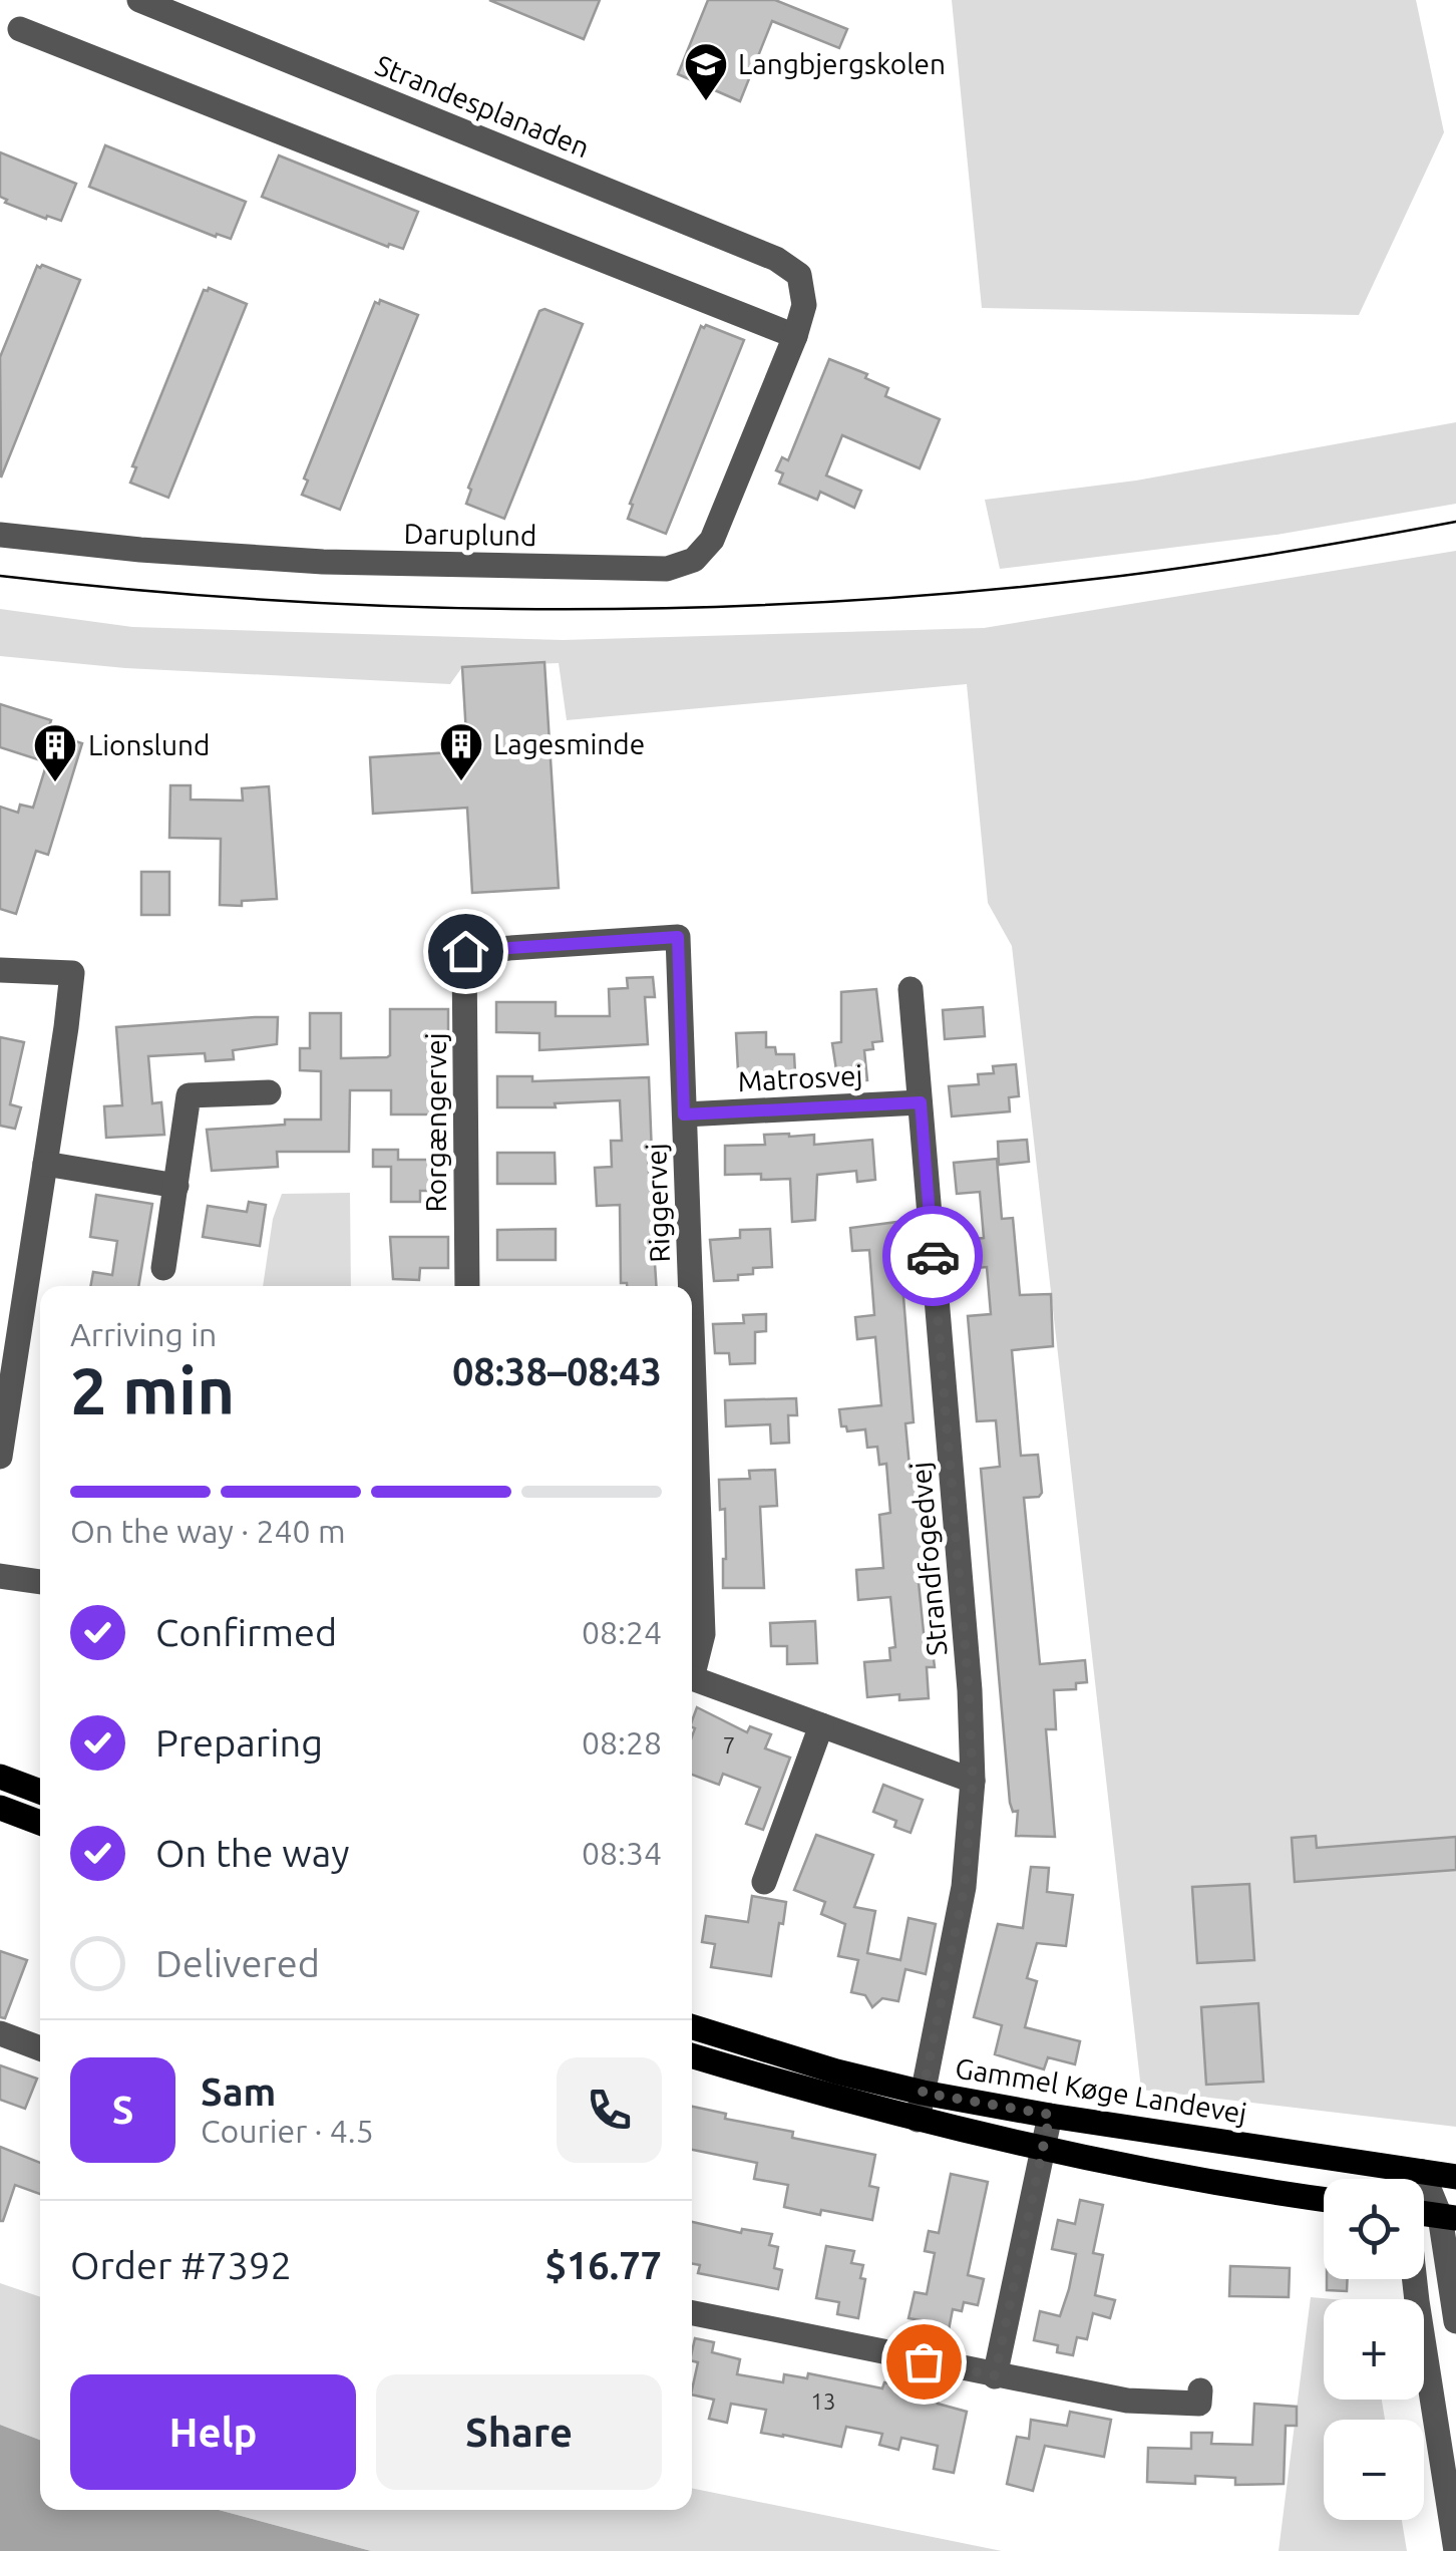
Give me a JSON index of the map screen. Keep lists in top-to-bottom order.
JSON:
{
  "streets": {
    "main road": ["Gammel Køge Landevej"],
    "street": [
      "Strandesplanaden",
      "Daruplund",
      "Matrosvej",
      "Rorgængervej",
      "Riggervej",
      "Strandfogedvej"
    ]
  },
  "crossings": [
    ["Strandesplanaden", "Daruplund"],
    ["Matrosvej", "Riggervej"],
    ["Matrosvej", "Strandfogedvej"],
    ["Rorgængervej", "Riggervej"],
    ["Strandfogedvej", "Gammel Køge Landevej"]
  ],
  "places": {
    "school or university": ["Langbjergskolen"],
    "building": ["Lagesminde", "Lionslund"]
  },
  "house_numbers": ["7", "13"],
  "page": {
    "heading": ["2 min", "Arriving in", "08:38–08:43"],
    "panel": [
      "Sam",
      "Courier · 4.5",
      "Order #7392",
      "$16.77"
    ],
    "bar": "On the way · 240 m",
    "list": [
      ["Confirmed", "08:24"],
      ["Preparing", "08:28"],
      ["On the way", "08:34"],
      "Delivered"
    ],
    "round": "S",
    "map_buttons": ["+", "−"],
    "buttons": ["Help", "Share"]
  }
}
